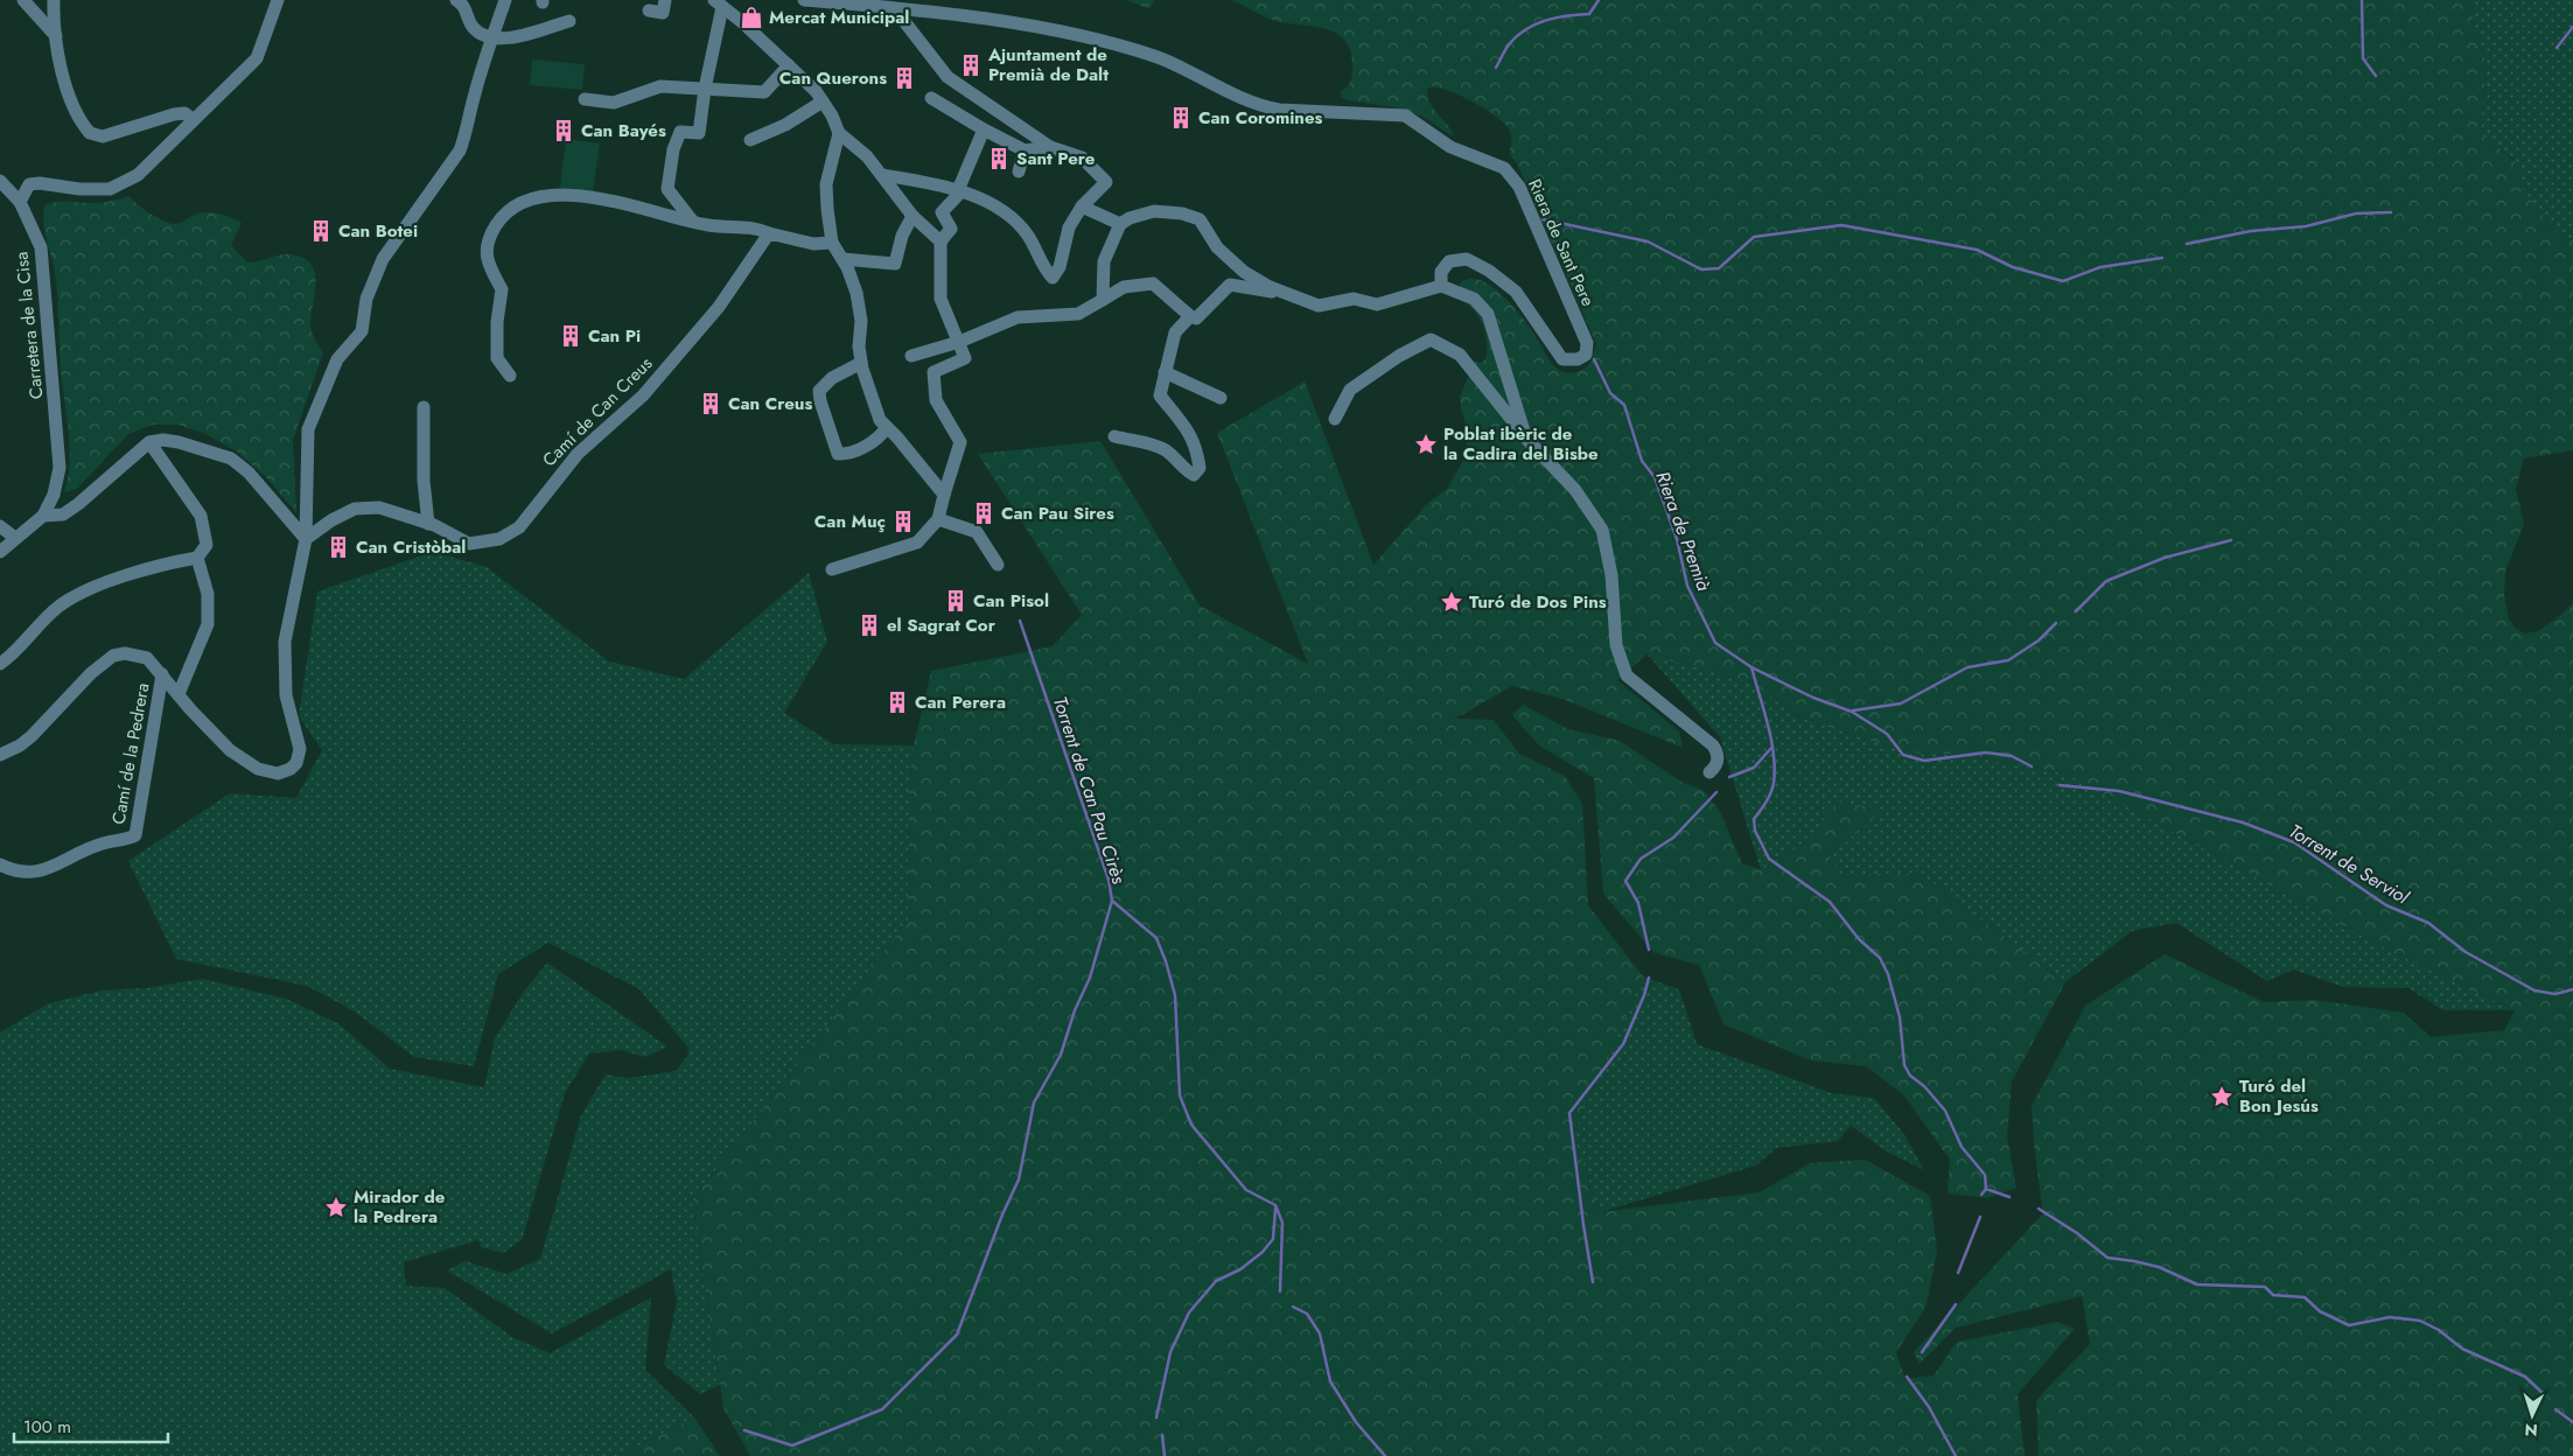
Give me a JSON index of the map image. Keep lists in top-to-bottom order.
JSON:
{
  "streets": {
    "street": [
      "Riera de Sant Pere",
      "Carretera de la Cisa",
      "Camí de Can Creus",
      "Camí de la Pedrera"
    ]
  },
  "water": ["Riera de Premià", "Torrent de Can Pau Cirès", "Torrent de Serviol"],
  "places": {
    "shop": ["Mercat Municipal"],
    "building": [
      "Ajuntament de Premià de Dalt",
      "Can Querons",
      "Can Coromines",
      "Can Bayés",
      "Sant Pere",
      "Can Botei",
      "Can Pi",
      "Can Creus",
      "Can Pau Sires",
      "Can Muç",
      "Can Cristòbal",
      "Can Pisol",
      "el Sagrat Cor",
      "Can Perera"
    ],
    "place": [
      "Poblat ibèric de la Cadira del Bisbe",
      "Turó de Dos Pins",
      "Turó del Bon Jesús",
      "Mirador de la Pedrera"
    ]
  },
  "scale_bar": "100 m",
  "north": "bottom"
}
